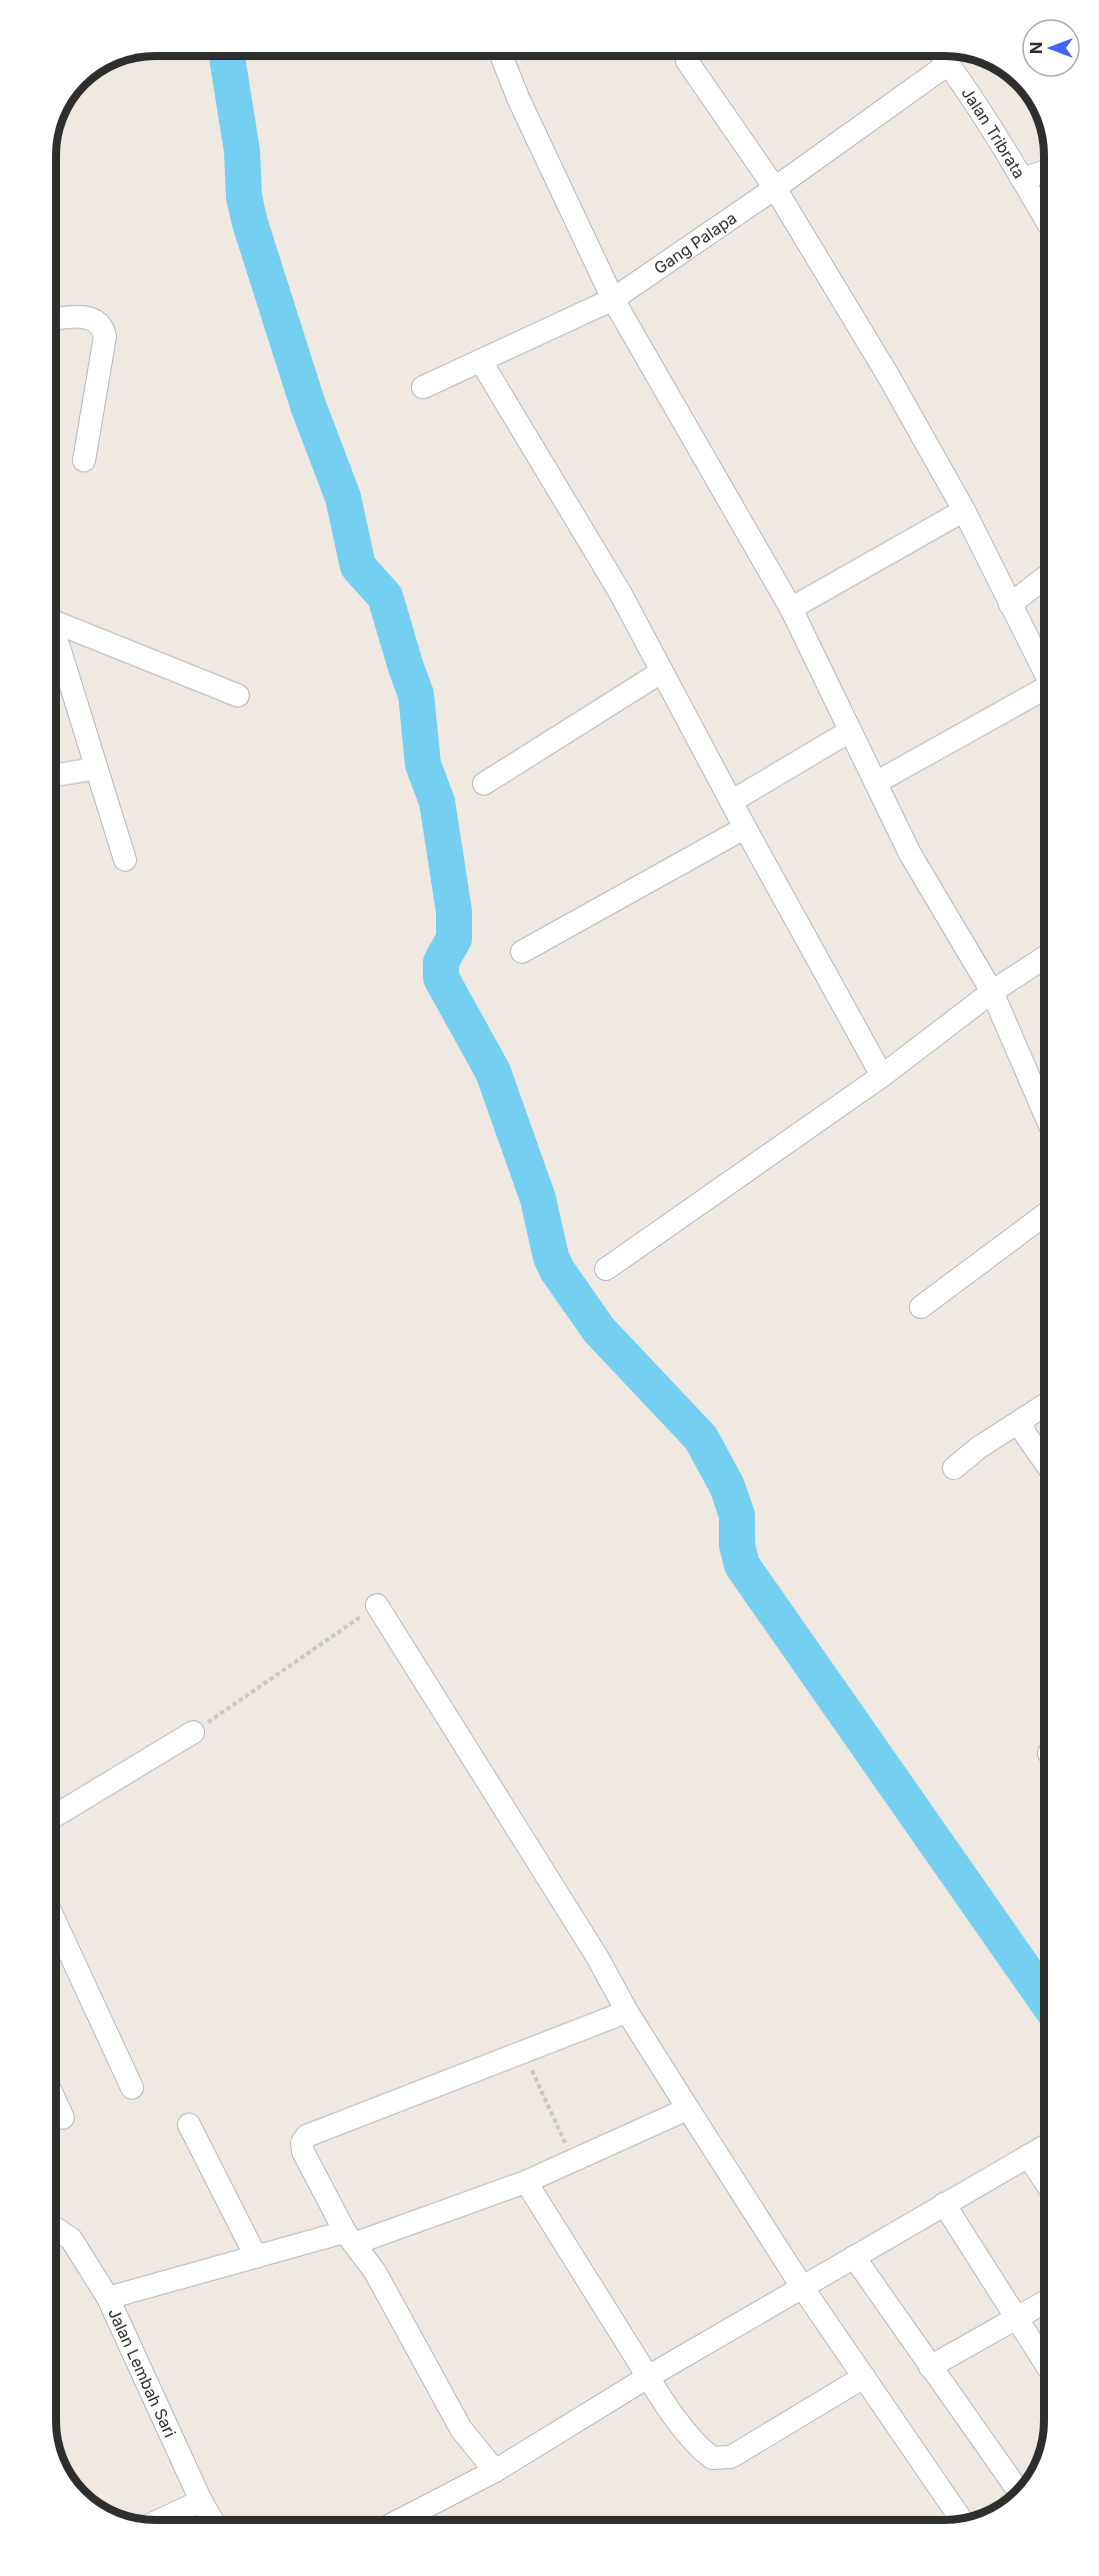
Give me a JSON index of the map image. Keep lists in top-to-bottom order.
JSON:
{
  "streets": {
    "street": ["Jalan Tribrata", "Gang Palapa", "Jalan Lembah Sari"]
  },
  "crossings": [
    ["Jalan Tribrata", "Gang Palapa"]
  ],
  "north": "left"
}
